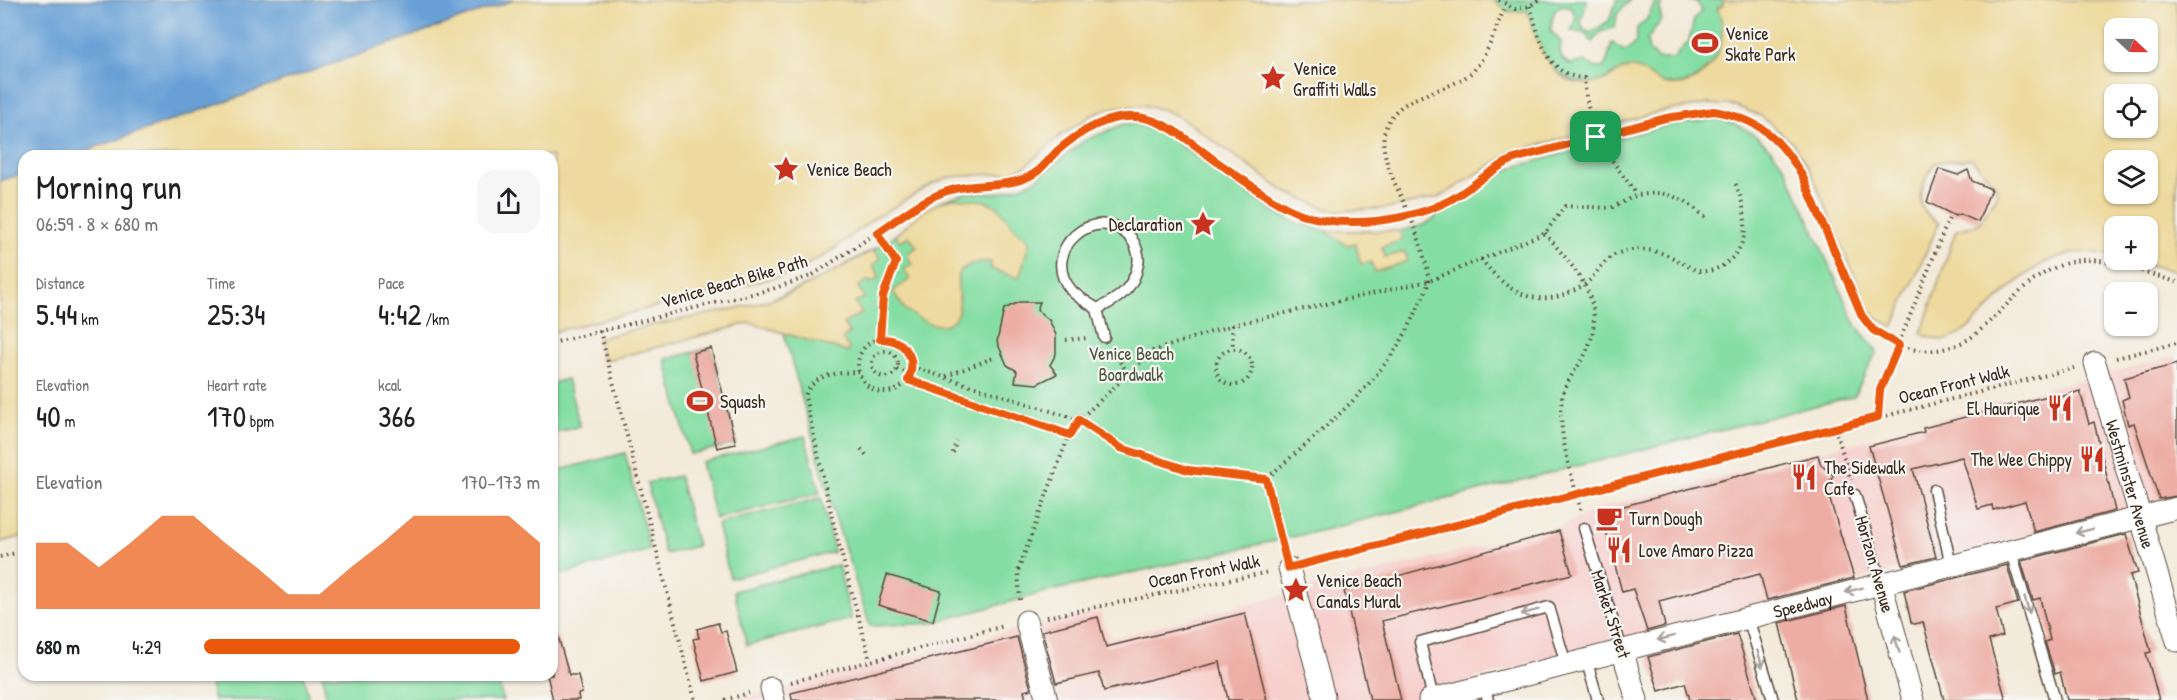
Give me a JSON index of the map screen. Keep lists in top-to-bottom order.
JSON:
{
  "streets": {
    "street": [
      "Westminster Avenue",
      "Horizon Avenue",
      "Speedway",
      "Market Street"
    ],
    "path": ["Venice Beach Bike Path", "Ocean Front Walk"]
  },
  "crossings": [
    ["Ocean Front Walk", "Westminster Avenue"],
    ["Ocean Front Walk", "Horizon Avenue"],
    ["Westminster Avenue", "Speedway"],
    ["Horizon Avenue", "Speedway"],
    ["Speedway", "Market Street"]
  ],
  "one_way": ["Horizon Avenue", "Speedway"],
  "parks": ["Venice Beach Boardwalk"],
  "places": {
    "sports": ["Venice Skate Park", "Squash"],
    "place": [
      "Venice Graffiti Walls",
      "Venice Beach",
      "Declaration",
      "Venice Beach Canals Mural"
    ],
    "restaurant": [
      "El Haurique",
      "The Wee Chippy",
      "The Sidewalk Cafe",
      "Love Amaro Pizza"
    ],
    "cafe": ["Turn Dough"]
  },
  "north": "right",
  "page": {
    "map_buttons": ["+", "−"],
    "heading": ["Morning run", "06:59 · 8 × 680 m"],
    "stats": [
      ["Distance", "5.44 km"],
      ["Time", "25:34"],
      ["Pace", "4:42 /km"],
      ["Elevation", "40 m"],
      ["Heart rate", "170 bpm"],
      ["kcal", "366"]
    ],
    "chart": ["Elevation", "170–173 m"],
    "list": [
      {
        "name": "680 m",
        "note": "4:29"
      }
    ]
  }
}
